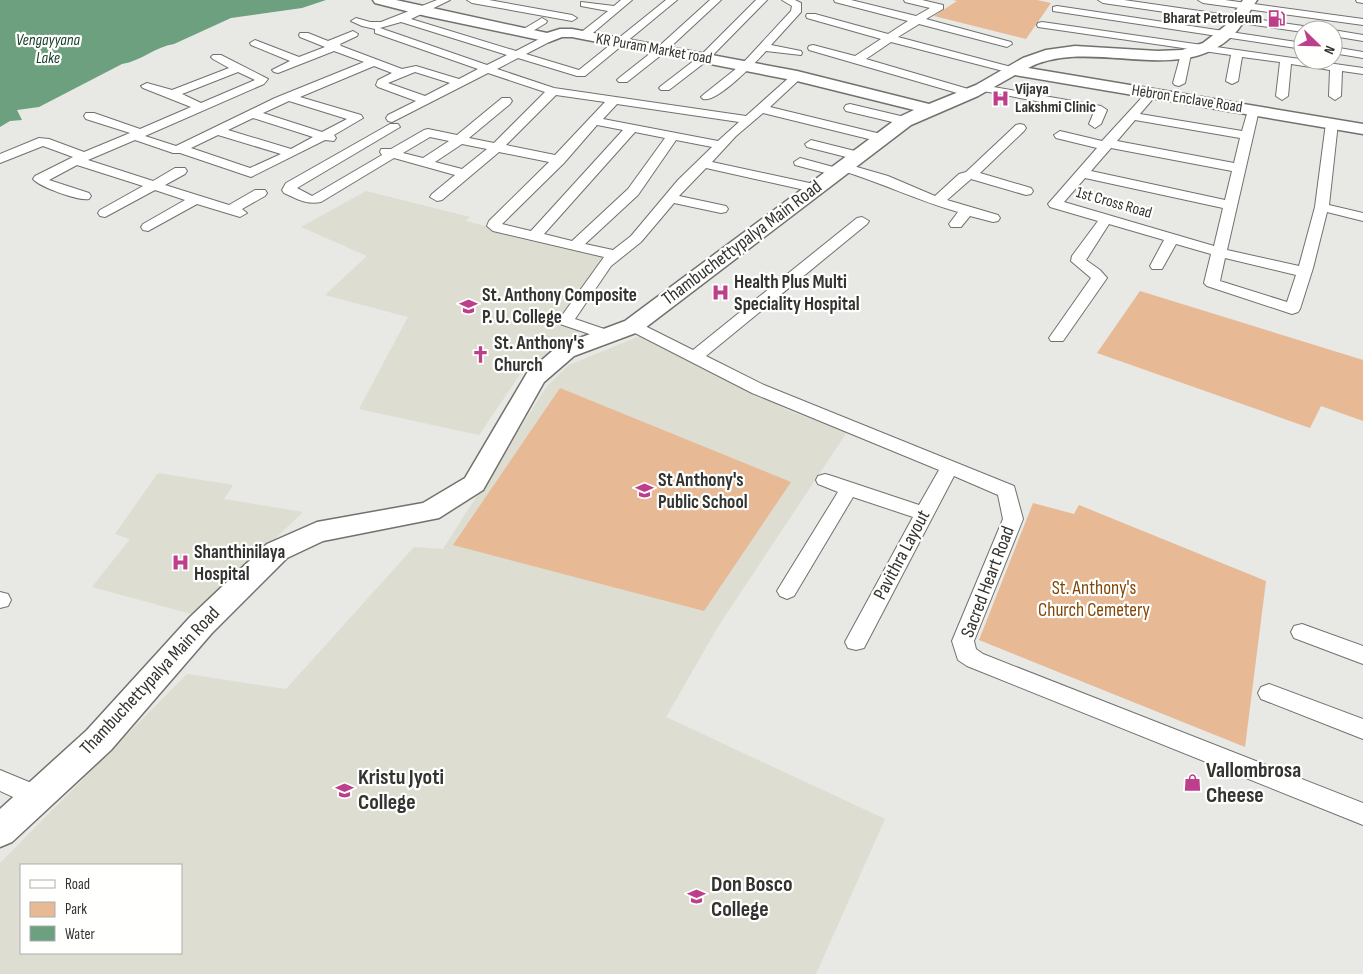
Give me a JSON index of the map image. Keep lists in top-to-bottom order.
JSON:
{
  "streets": {
    "main road": ["KR Puram Market road", "Hebron Enclave Road", "Thambuchettypalya Main Road"],
    "street": ["1st Cross Road", "Pavithra Layout", "Sacred Heart Road"]
  },
  "crossings": [
    ["KR Puram Market road", "Thambuchettypalya Main Road"],
    ["Hebron Enclave Road", "1st Cross Road"],
    ["Hebron Enclave Road", "Thambuchettypalya Main Road"],
    ["Thambuchettypalya Main Road", "Sacred Heart Road"],
    ["Pavithra Layout", "Sacred Heart Road"]
  ],
  "water": ["Vengayyana Lake"],
  "parks": ["St. Anthony's Church Cemetery"],
  "places": {
    "fuel station": ["Bharat Petroleum"],
    "hospital": ["Vijaya Lakshmi Clinic", "Health Plus Multi Speciality Hospital", "Shanthinilaya Hospital"],
    "school or university": [
      "St. Anthony Composite P. U. College",
      "St Anthony's Public School",
      "Kristu Jyoti College",
      "Don Bosco College"
    ],
    "church": ["St. Anthony's Church"],
    "shop": ["Vallombrosa Cheese"]
  },
  "legend": ["Road", "Park", "Water"],
  "north": "bottom right"
}
